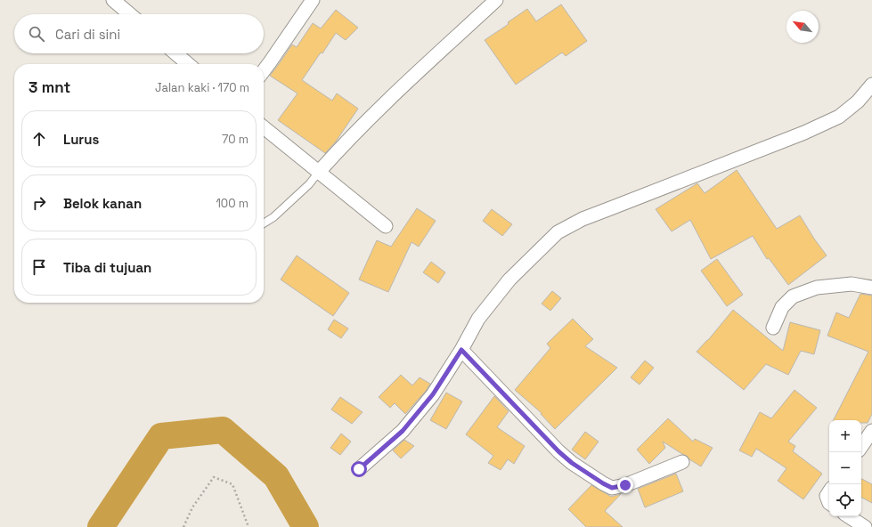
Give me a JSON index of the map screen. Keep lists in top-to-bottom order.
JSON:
{
  "north": "top left",
  "page": {
    "search": "Cari di sini",
    "heading": ["3 mnt", "Jalan kaki · 170 m"],
    "list": [
      ["Lurus", "70 m"],
      ["Belok kanan", "100 m"],
      "Tiba di tujuan"
    ],
    "map_buttons": ["+", "−"]
  }
}
